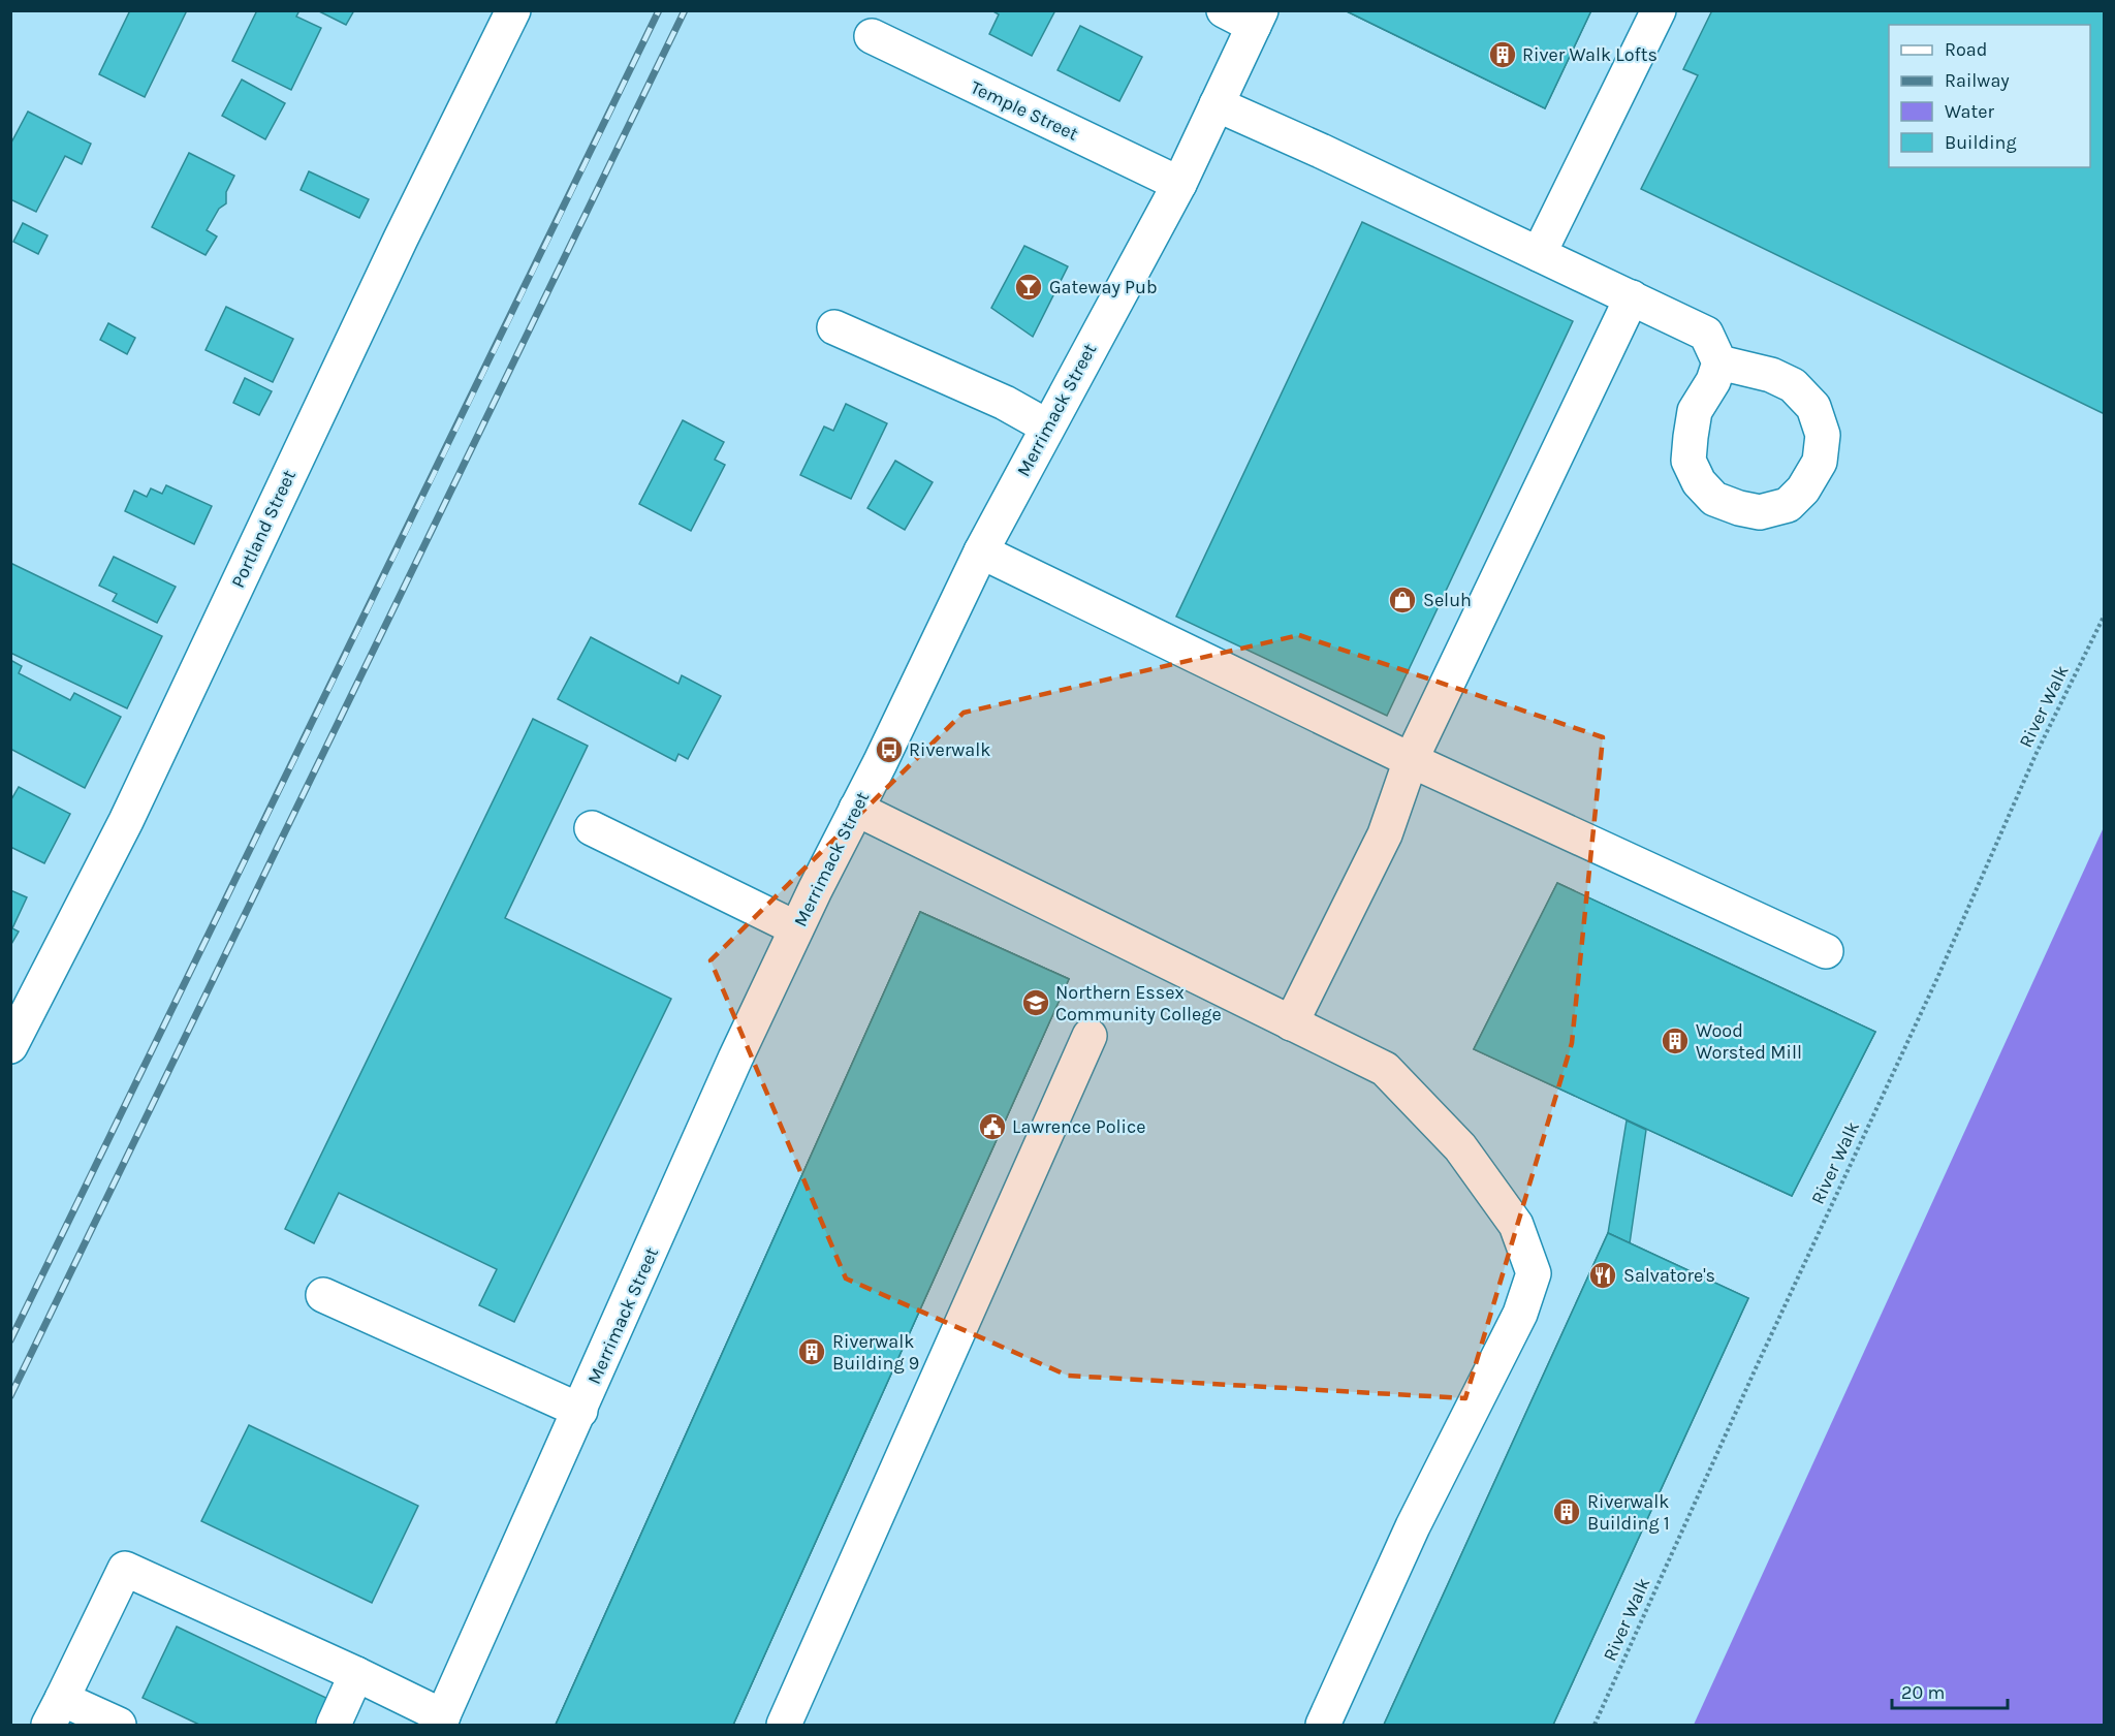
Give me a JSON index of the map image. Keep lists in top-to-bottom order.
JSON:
{
  "streets": {
    "main road": ["Temple Street", "Merrimack Street", "Portland Street"],
    "path": ["River Walk"]
  },
  "crossings": [
    ["Temple Street", "Merrimack Street"]
  ],
  "places": {
    "building": [
      "River Walk Lofts",
      "Wood Worsted Mill",
      "Riverwalk Building 9",
      "Riverwalk Building 1"
    ],
    "bar": ["Gateway Pub"],
    "shop": ["Seluh"],
    "bus stop": ["Riverwalk"],
    "school or university": ["Northern Essex Community College"],
    "public building": ["Lawrence Police"],
    "restaurant": ["Salvatore's"]
  },
  "legend": [
    "Road",
    "Railway",
    "Water",
    "Building"
  ],
  "scale_bar": "20 m"
}
